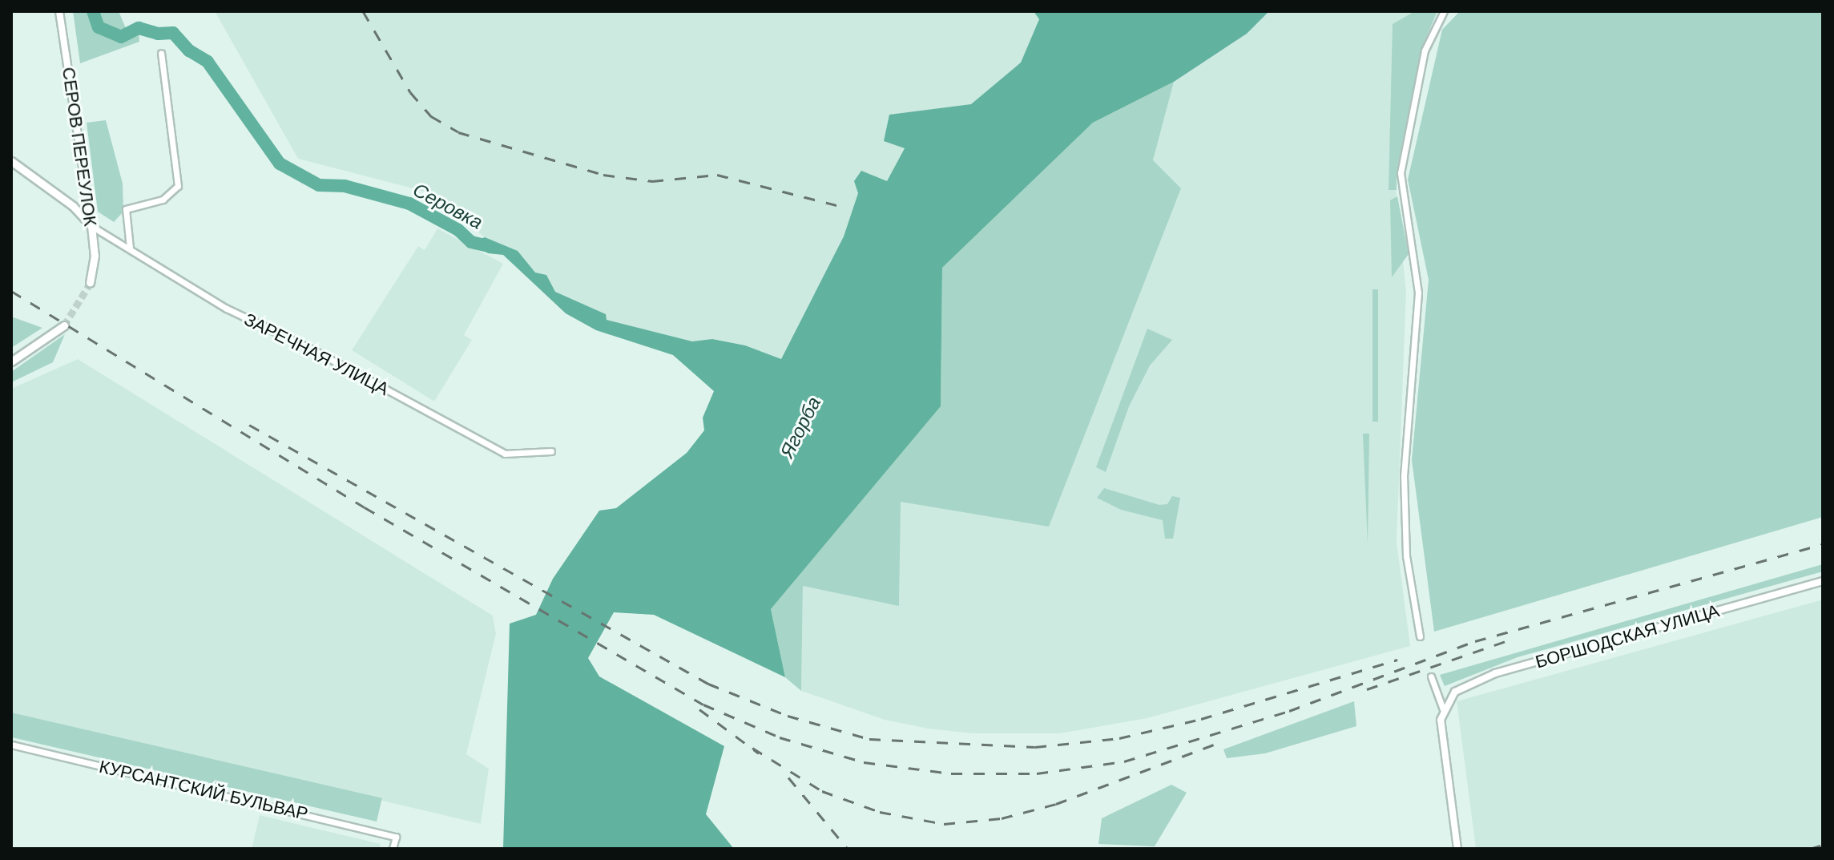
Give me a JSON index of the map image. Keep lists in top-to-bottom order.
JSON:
{
  "streets": {
    "main road": ["СЕРОВ ПЕРЕУЛОК"],
    "street": ["ЗАРЕЧНАЯ УЛИЦА", "БОРШОДСКАЯ УЛИЦА", "КУРСАНТСКИЙ БУЛЬВАР"]
  },
  "crossings": [
    ["СЕРОВ ПЕРЕУЛОК", "ЗАРЕЧНАЯ УЛИЦА"]
  ],
  "water": ["Серовка", "Ягорба"]
}
